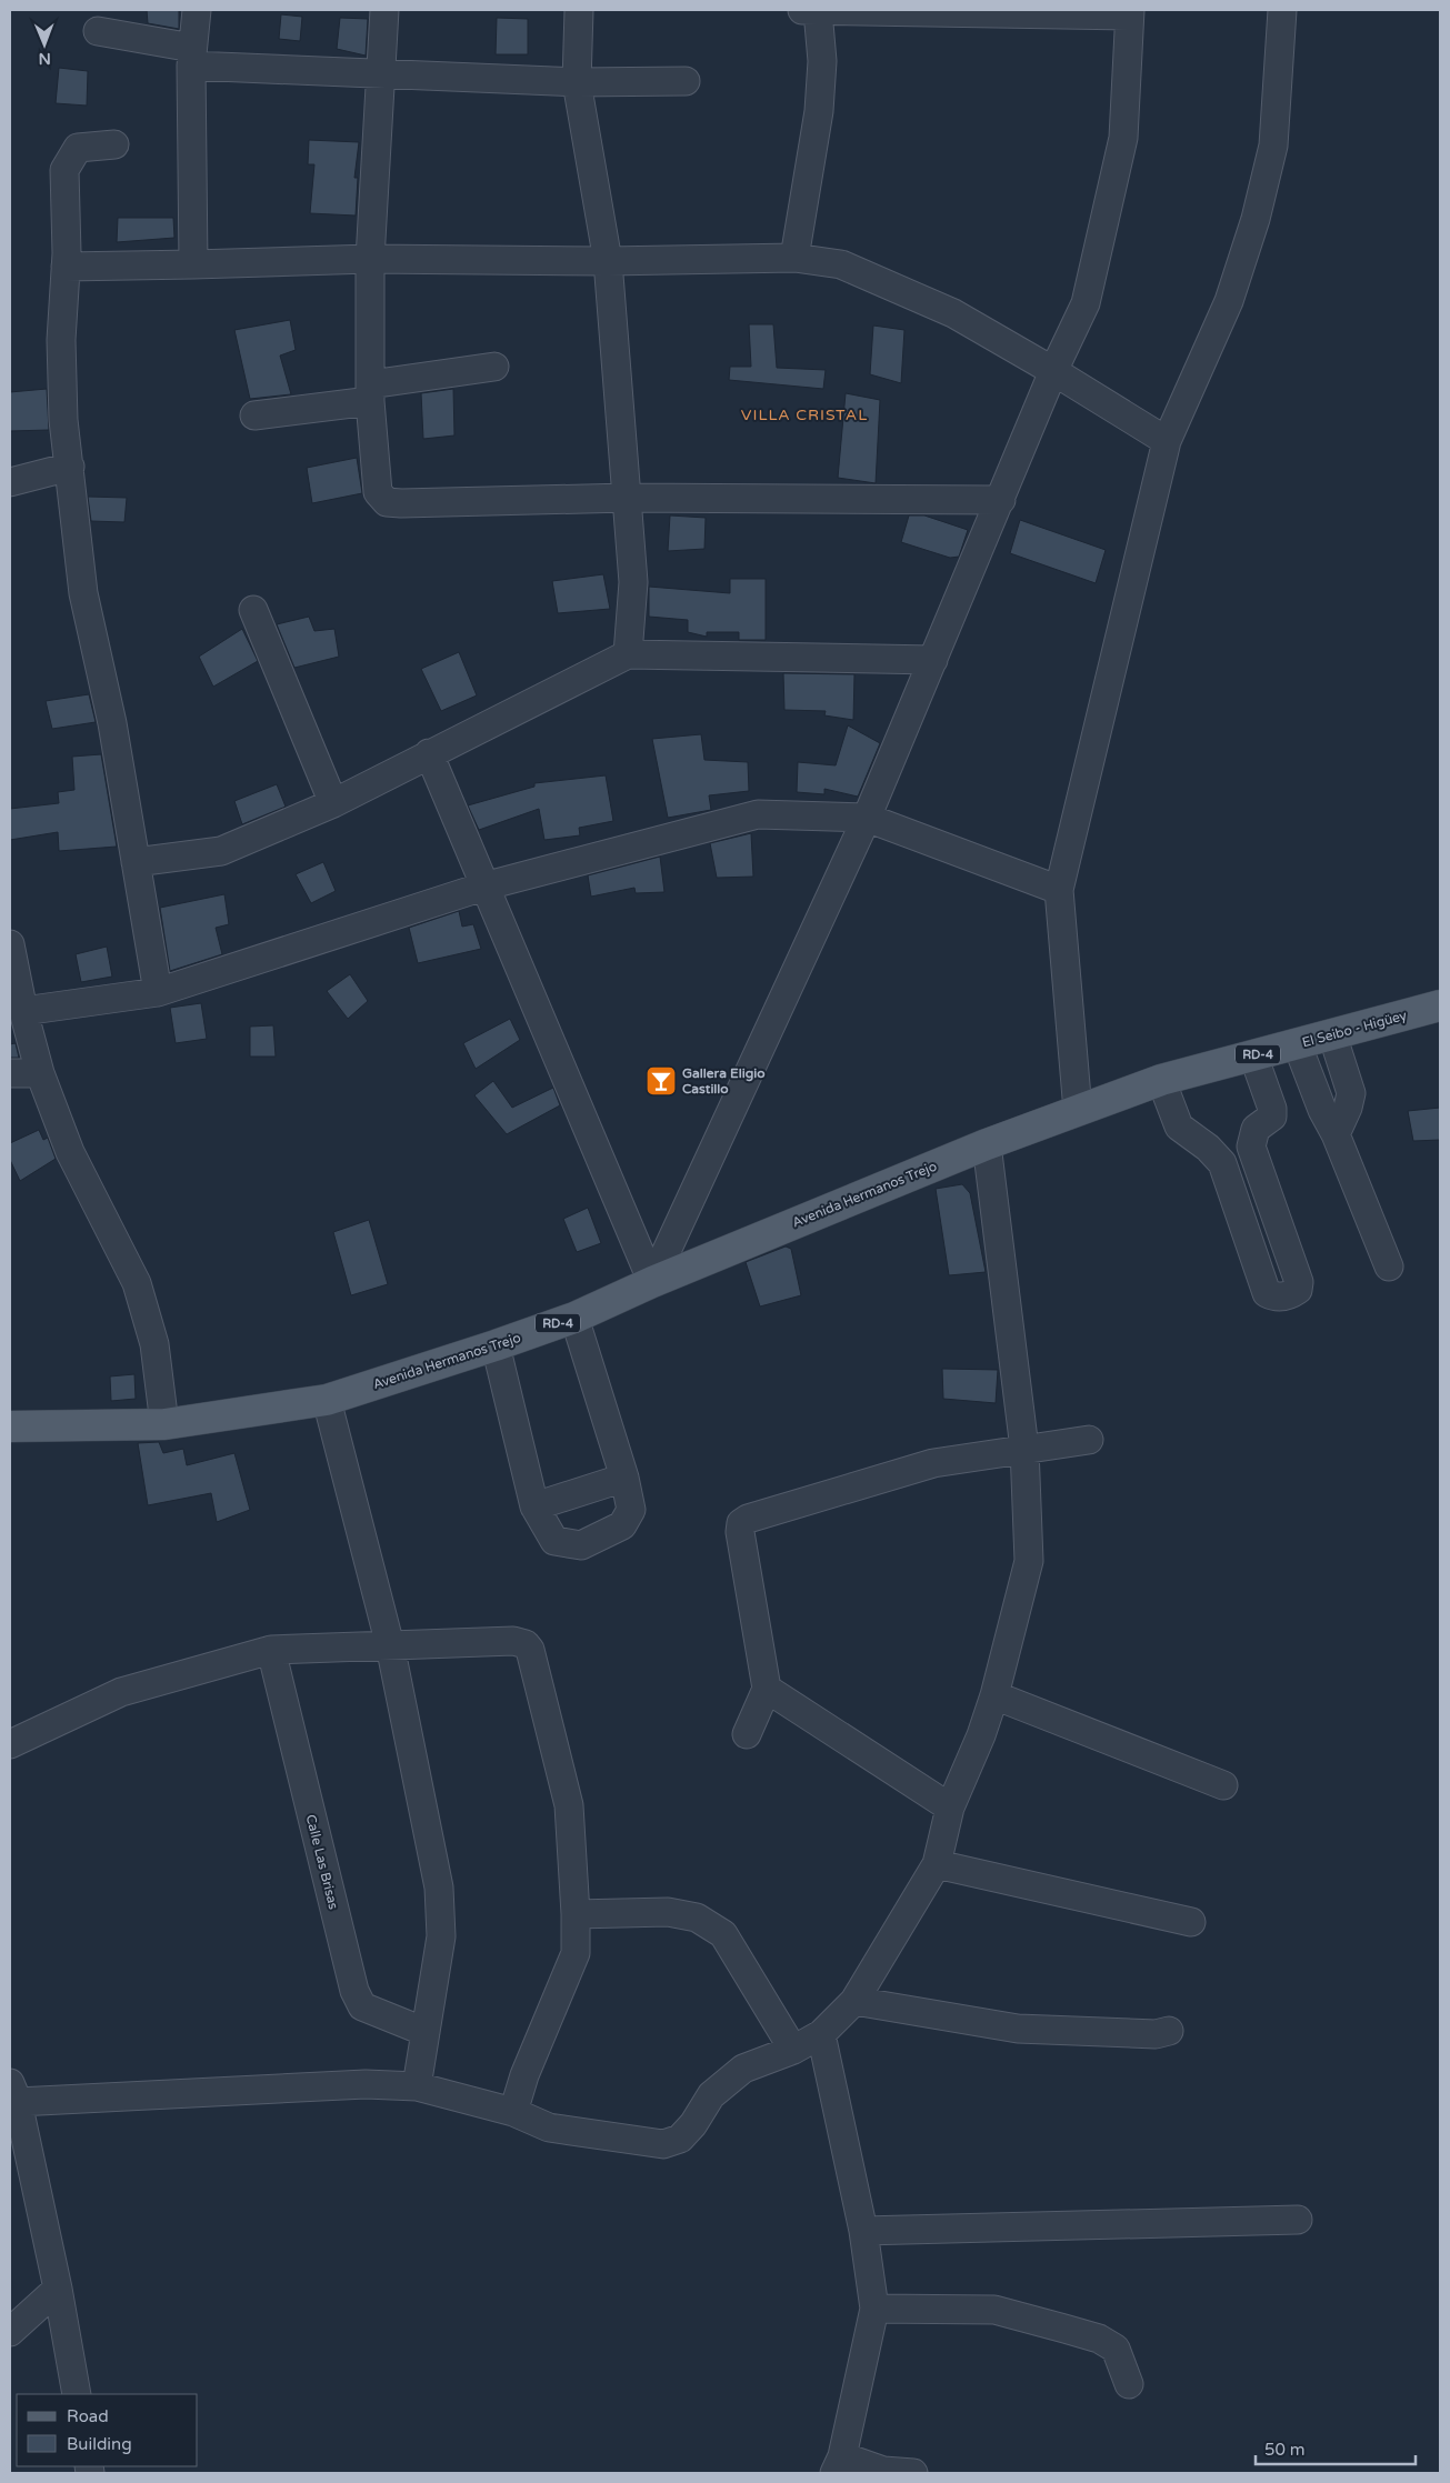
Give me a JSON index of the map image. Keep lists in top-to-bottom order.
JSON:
{
  "streets": {
    "main road": ["El Seibo - Higüey", "RD-4", "Avenida Hermanos Trejo"],
    "street": ["Calle Las Brisas"]
  },
  "crossings": [
    ["El Seibo - Higüey", "Avenida Hermanos Trejo"]
  ],
  "districts": ["VILLA CRISTAL"],
  "places": {
    "bar": ["Gallera Eligio Castillo"]
  },
  "legend": ["Road", "Building"],
  "scale_bar": "50 m",
  "north": "bottom"
}
